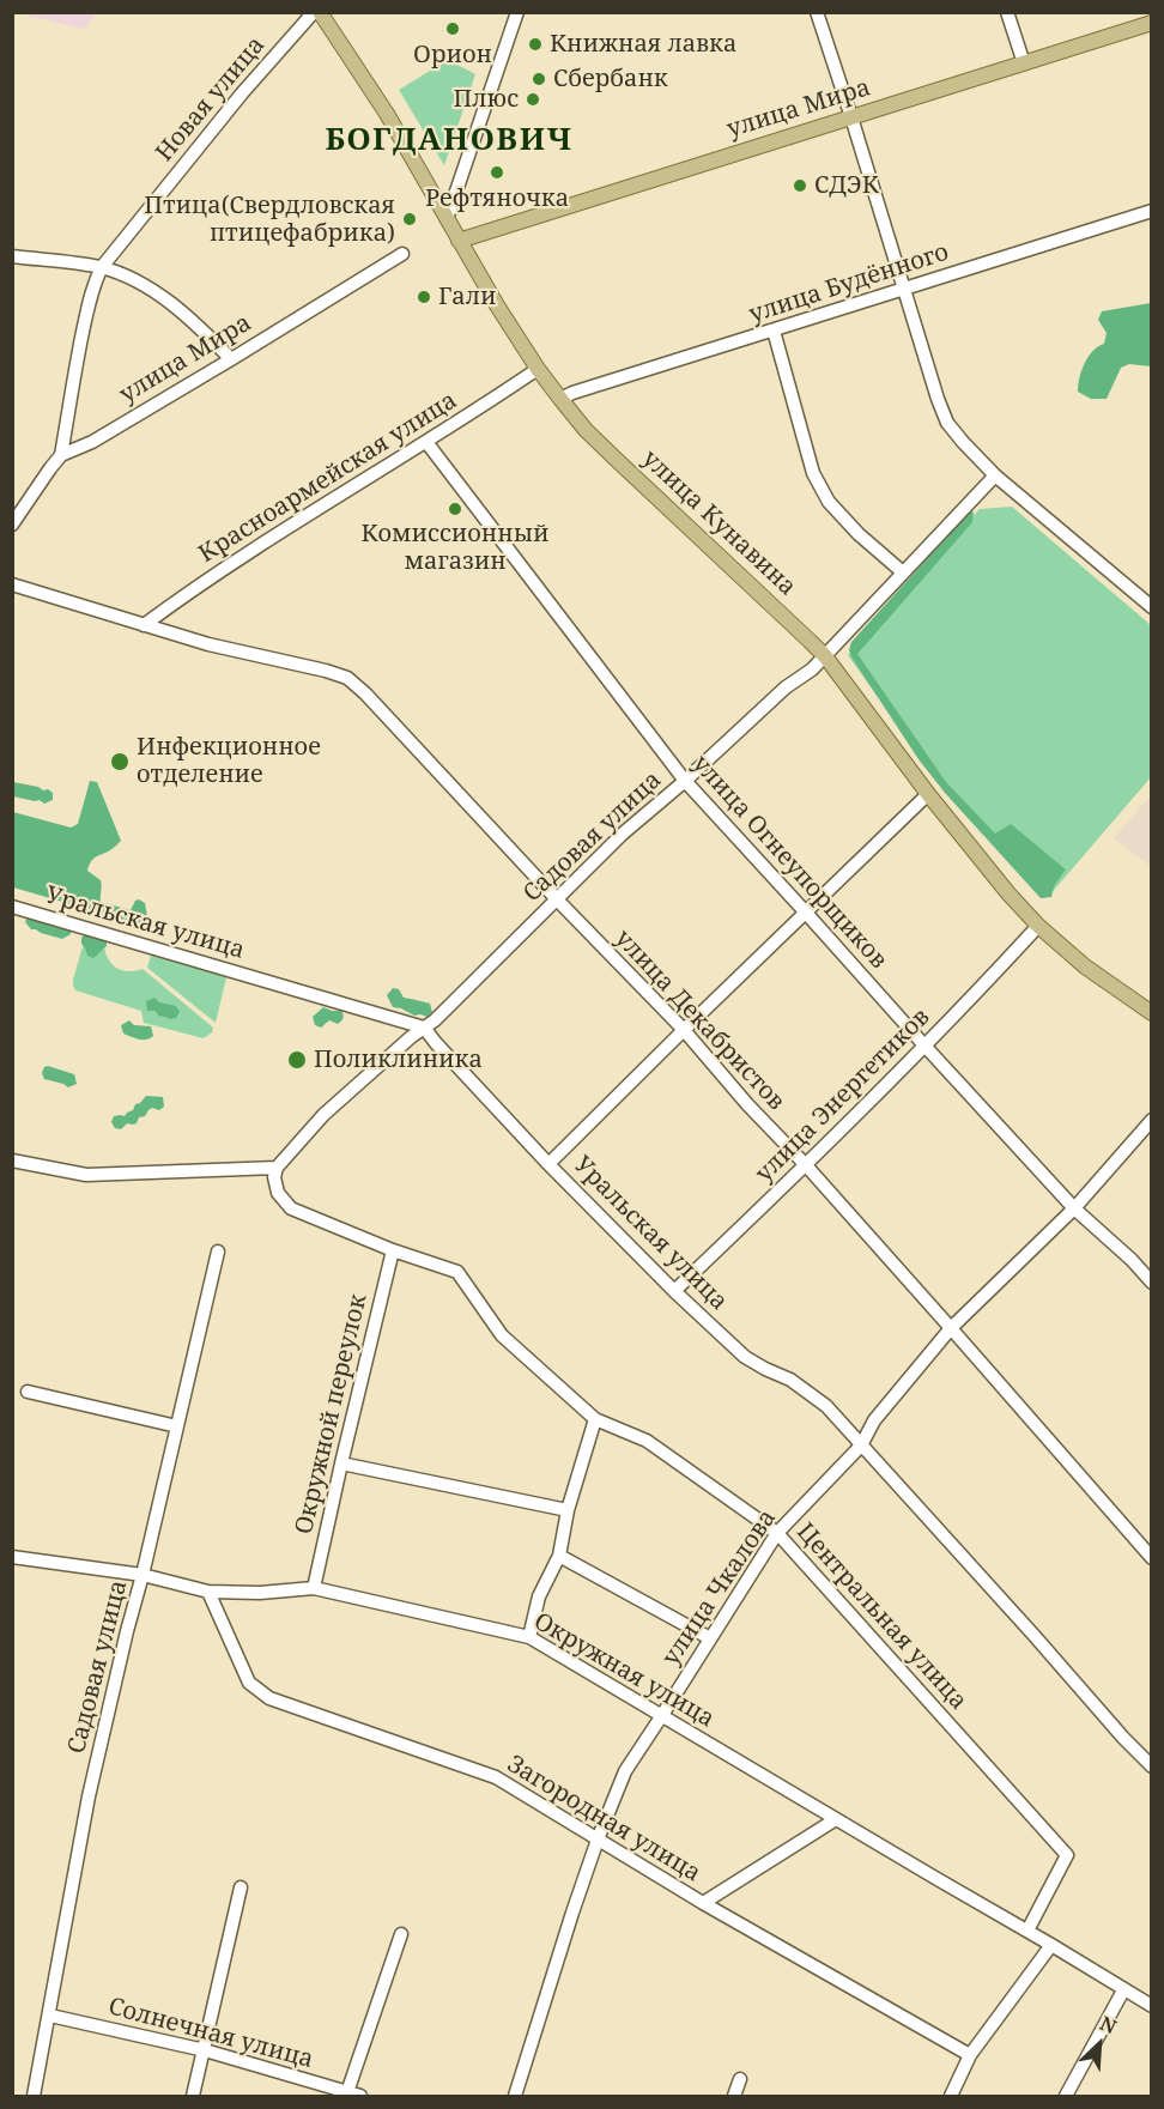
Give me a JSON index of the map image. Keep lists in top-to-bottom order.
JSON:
{
  "streets": {
    "main road": ["улица Мира", "улица Кунавина"],
    "street": [
      "Новая улица",
      "улица Будённого",
      "Красноармейская улица",
      "Садовая улица",
      "улица Огнеупорщиков",
      "Уральская улица",
      "улица Декабристов",
      "улица Энергетиков",
      "Окружной переулок",
      "улица Чкалова",
      "Центральная улица",
      "Окружная улица",
      "Загородная улица",
      "Солнечная улица"
    ]
  },
  "crossings": [
    ["Новая улица", "улица Мира"],
    ["Новая улица", "улица Кунавина"],
    ["улица Мира", "улица Кунавина"],
    ["улица Будённого", "улица Кунавина"],
    ["Красноармейская улица", "улица Кунавина"],
    ["Красноармейская улица", "улица Огнеупорщиков"],
    ["Красноармейская улица", "улица Декабристов"],
    ["улица Кунавина", "Садовая улица"],
    ["улица Кунавина", "улица Энергетиков"],
    ["Садовая улица", "улица Огнеупорщиков"],
    ["Садовая улица", "Уральская улица"],
    ["Садовая улица", "улица Декабристов"],
    ["Садовая улица", "Центральная улица"],
    ["Садовая улица", "Окружная улица"],
    ["Садовая улица", "Солнечная улица"],
    ["улица Огнеупорщиков", "улица Энергетиков"],
    ["улица Огнеупорщиков", "улица Чкалова"],
    ["Уральская улица", "улица Энергетиков"],
    ["Уральская улица", "улица Чкалова"],
    ["улица Декабристов", "улица Энергетиков"],
    ["улица Декабристов", "улица Чкалова"],
    ["Окружной переулок", "Центральная улица"],
    ["Окружной переулок", "Окружная улица"],
    ["улица Чкалова", "Центральная улица"],
    ["улица Чкалова", "Окружная улица"],
    ["улица Чкалова", "Загородная улица"],
    ["Центральная улица", "Окружная улица"],
    ["Окружная улица", "Загородная улица"]
  ],
  "districts": ["БОГДАНОВИЧ"],
  "places": [
    "Орион",
    "Книжная лавка",
    "Сбербанк",
    "Плюс",
    "Рефтяночка",
    "СДЭК",
    "Птица(Свердловская птицефабрика)",
    "Гали",
    "Комиссионный магазин",
    "Инфекционное отделение",
    "Поликлиника"
  ],
  "north": "top right"
}
